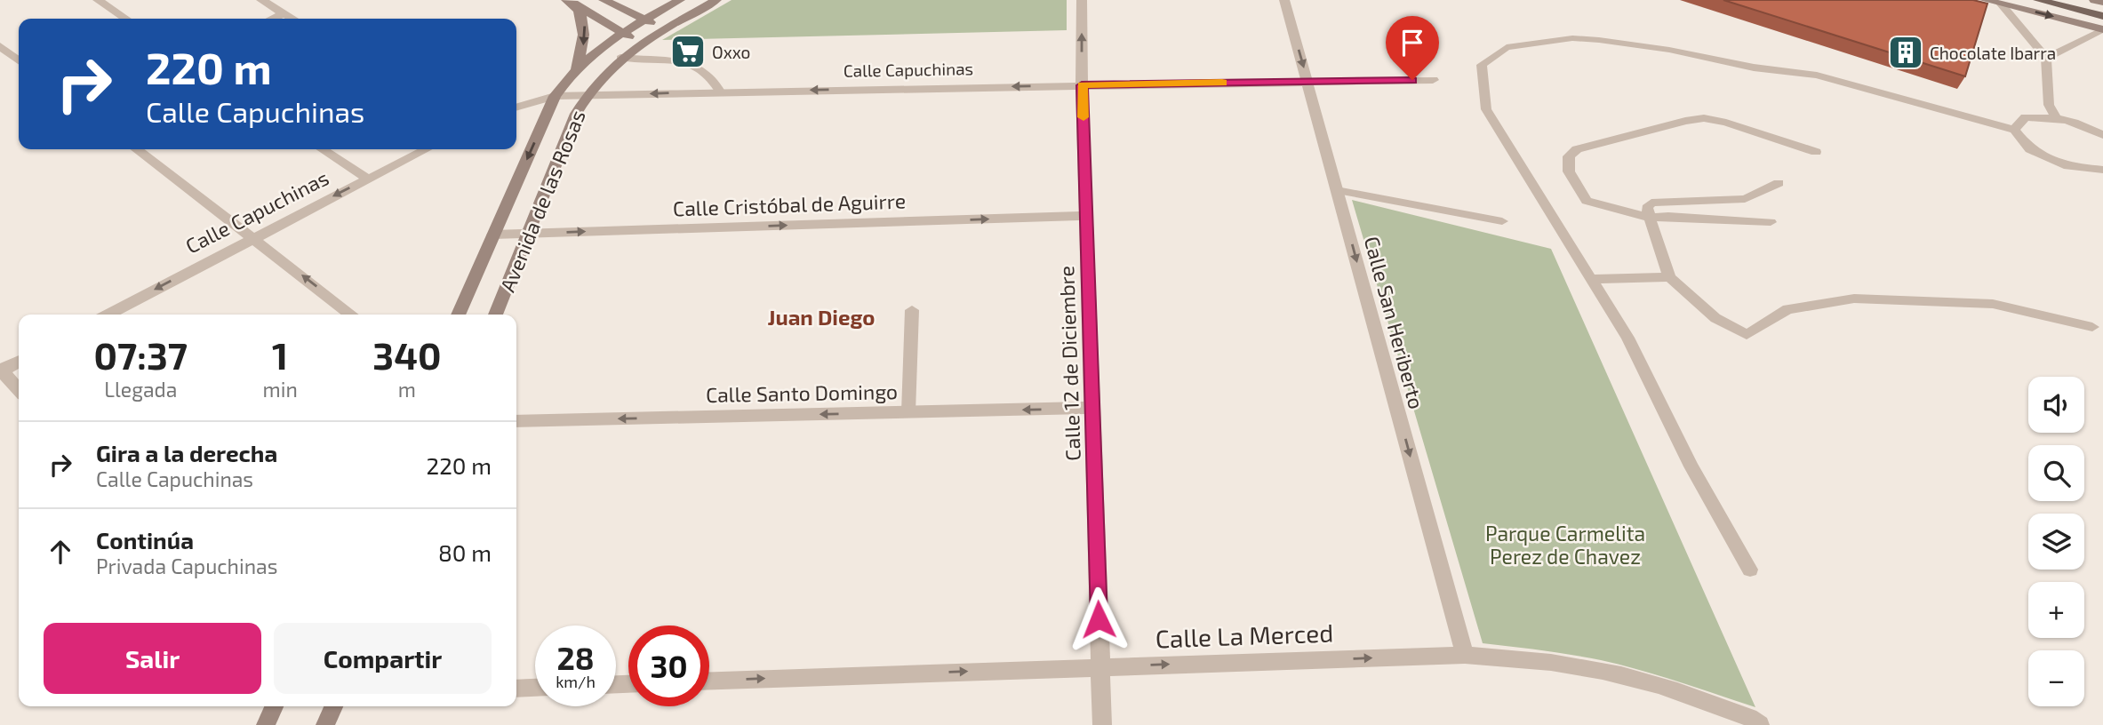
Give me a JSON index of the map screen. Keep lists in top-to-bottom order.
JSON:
{
  "streets": {
    "street": [
      "Calle Capuchinas",
      "Avenida de las Rosas",
      "Calle Cristóbal de Aguirre",
      "Calle San Heriberto",
      "Calle 12 de Diciembre",
      "Calle Santo Domingo",
      "Calle La Merced"
    ]
  },
  "crossings": [
    ["Calle Capuchinas", "Avenida de las Rosas"],
    ["Calle Capuchinas", "Calle San Heriberto"],
    ["Calle Capuchinas", "Calle 12 de Diciembre"],
    ["Avenida de las Rosas", "Calle Cristóbal de Aguirre"],
    ["Calle Cristóbal de Aguirre", "Calle 12 de Diciembre"],
    ["Calle San Heriberto", "Calle La Merced"],
    ["Calle 12 de Diciembre", "Calle Santo Domingo"],
    ["Calle 12 de Diciembre", "Calle La Merced"]
  ],
  "one_way": [
    "Calle Capuchinas",
    "Calle Cristóbal de Aguirre",
    "Calle San Heriberto",
    "Calle Santo Domingo",
    "Calle La Merced"
  ],
  "districts": ["Juan Diego"],
  "parks": ["Parque Carmelita Perez de Chavez"],
  "places": {
    "supermarket": ["Oxxo"],
    "building": ["Chocolate Ibarra"]
  },
  "page": {
    "turn": ["220 m", "Calle Capuchinas"],
    "eta": [
      "07:37",
      "Llegada",
      "1",
      "min",
      "340",
      "m"
    ],
    "map_buttons": ["+", "−"],
    "list": [
      {
        "name": "Gira a la derecha",
        "note": "Calle Capuchinas",
        "value": "220 m"
      },
      {
        "name": "Continúa",
        "note": "Privada Capuchinas",
        "value": "80 m"
      }
    ],
    "buttons": ["Salir", "Compartir"],
    "speed": "28 km/h",
    "limit": "30"
  }
}
